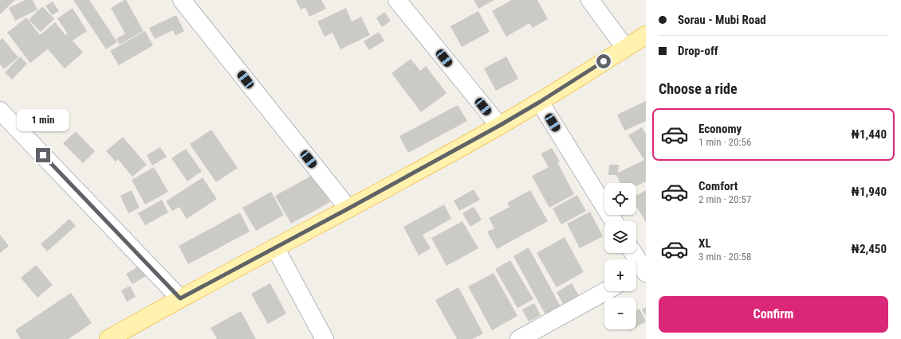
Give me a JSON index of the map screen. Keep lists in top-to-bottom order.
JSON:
{
  "page": {
    "banner": ["Sorau - Mubi Road", "Drop-off"],
    "heading": "Choose a ride",
    "list": [
      {
        "name": "Economy",
        "note": "1 min · 20:56",
        "value": "₦1,440"
      },
      {
        "name": "Comfort",
        "note": "2 min · 20:57",
        "value": "₦1,940"
      },
      {
        "name": "XL",
        "note": "3 min · 20:58",
        "value": "₦2,450"
      }
    ],
    "bubble": "1 min",
    "map_buttons": ["+", "−"],
    "buttons": "Confirm"
  }
}
